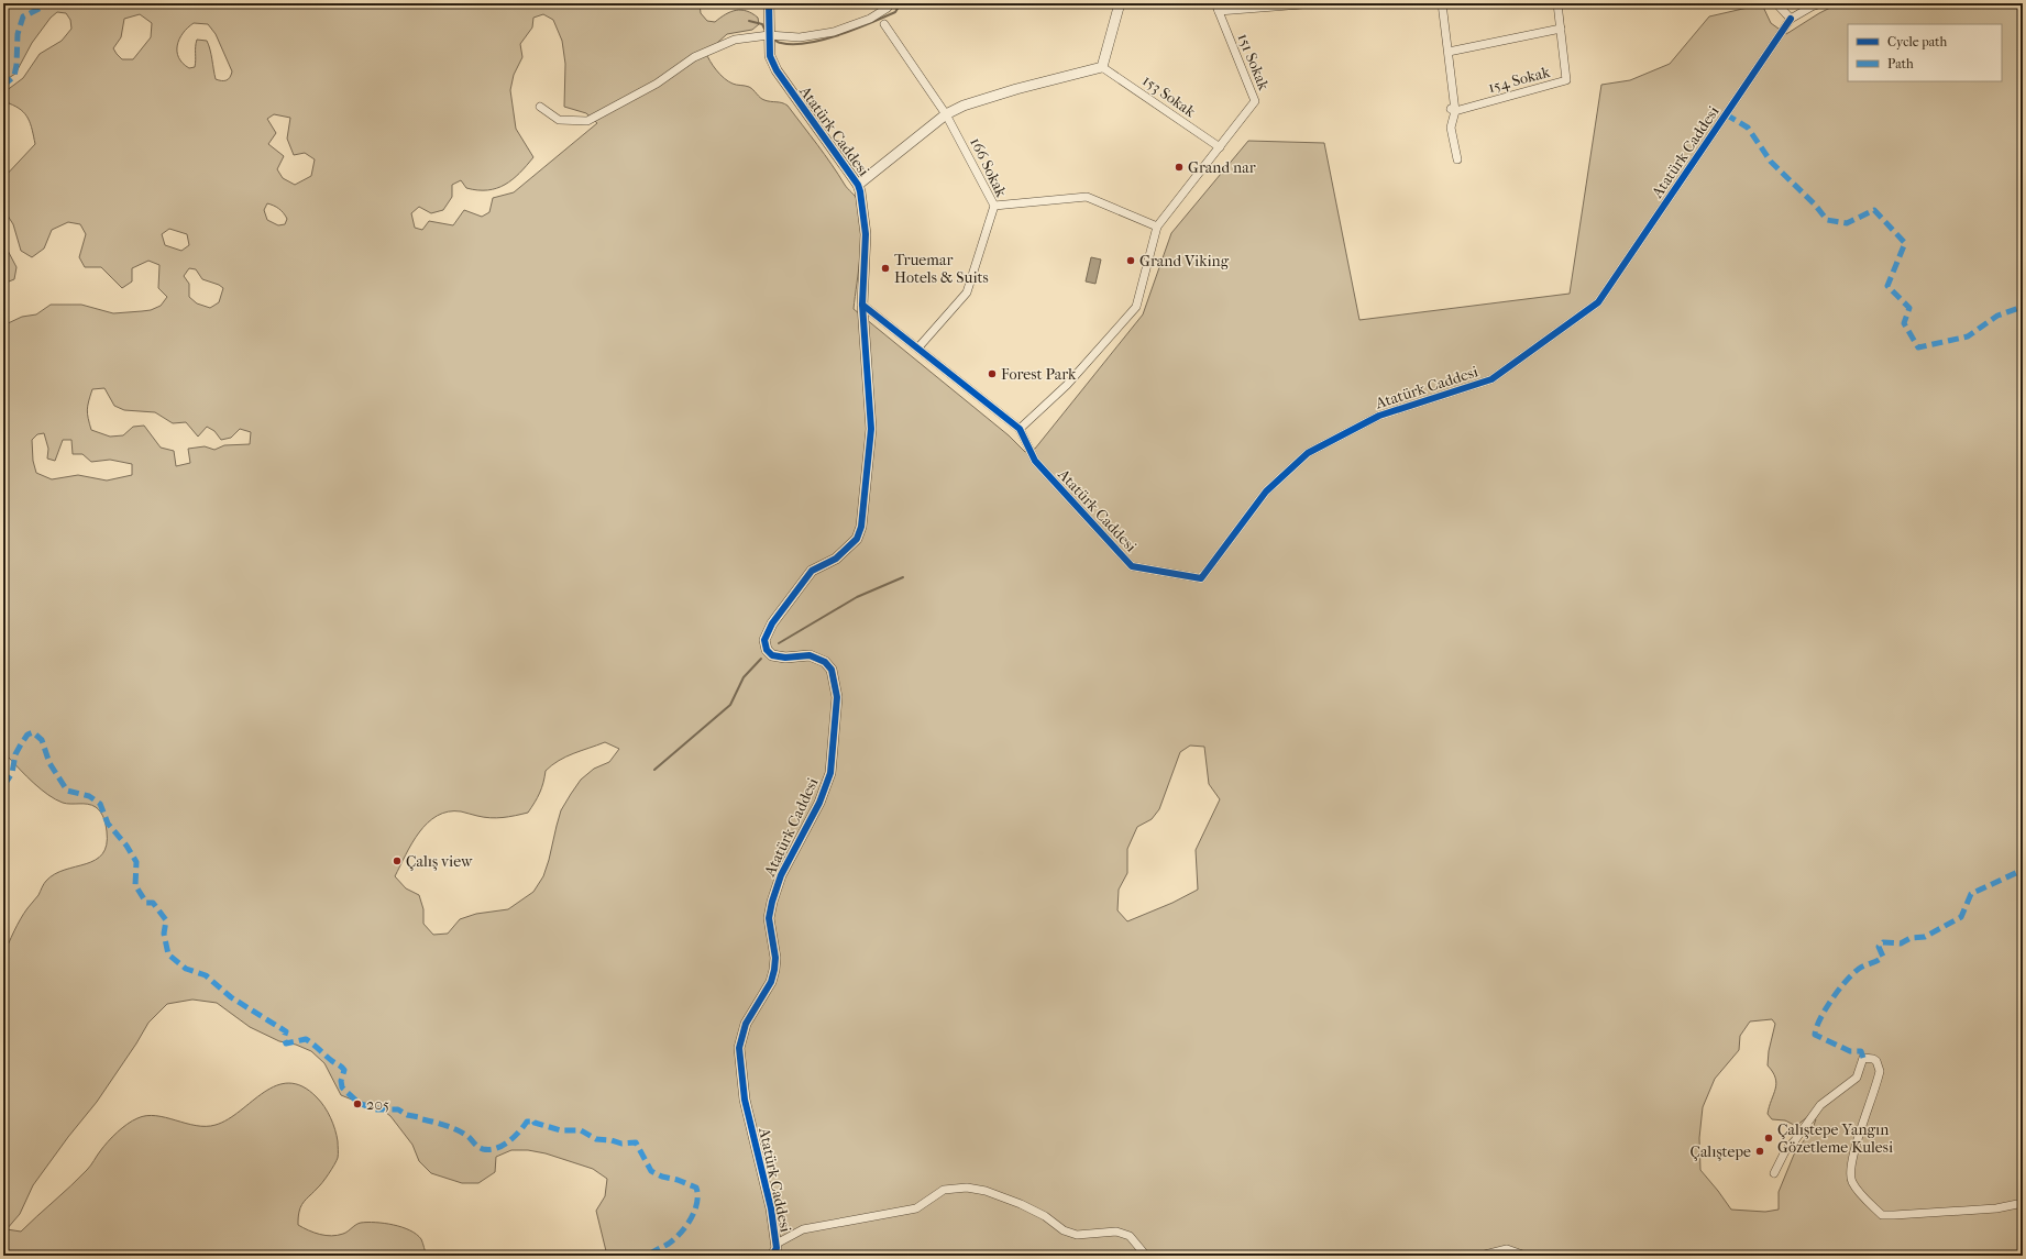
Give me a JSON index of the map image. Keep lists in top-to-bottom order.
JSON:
{
  "streets": {
    "street": [
      "151 Sokak",
      "154 Sokak",
      "153 Sokak",
      "Atatürk Caddesi",
      "166 Sokak"
    ]
  },
  "crossings": [
    ["151 Sokak", "153 Sokak"],
    ["Atatürk Caddesi", "166 Sokak"]
  ],
  "places": [
    "Grand nar",
    "Grand Viking",
    "Truemar Hotels & Suits",
    "Forest Park",
    "Çalış view",
    "205",
    "Çalıştepe Yangın Gözetleme Kulesi",
    "Çalıştepe"
  ],
  "legend": ["Cycle path", "Path"]
}
